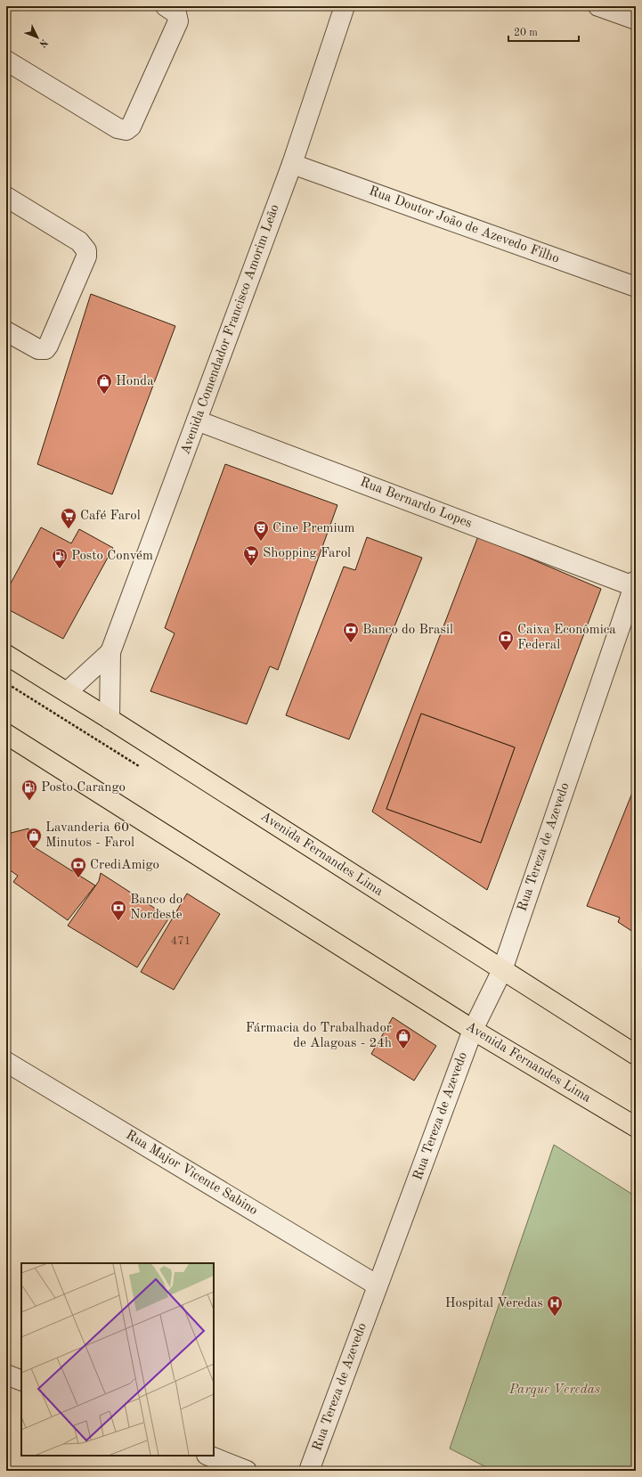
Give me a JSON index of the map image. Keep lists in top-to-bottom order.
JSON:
{
  "streets": {
    "highway": ["Avenida Fernandes Lima"],
    "street": [
      "Rua Doutor João de Azevedo Filho",
      "Avenida Comendador Francisco Amorim Leão",
      "Rua Bernardo Lopes",
      "Rua Tereza de Azevedo",
      "Rua Major Vicente Sabino"
    ]
  },
  "crossings": [
    ["Rua Doutor João de Azevedo Filho", "Avenida Comendador Francisco Amorim Leão"],
    ["Avenida Comendador Francisco Amorim Leão", "Rua Bernardo Lopes"],
    ["Avenida Comendador Francisco Amorim Leão", "Avenida Fernandes Lima"],
    ["Rua Bernardo Lopes", "Rua Tereza de Azevedo"],
    ["Rua Tereza de Azevedo", "Avenida Fernandes Lima"],
    ["Rua Tereza de Azevedo", "Rua Major Vicente Sabino"]
  ],
  "parks": ["Parque Veredas"],
  "places": {
    "shop": ["Honda", "Lavanderia 60 Minutos - Farol", "Fármacia do Trabalhador de Alagoas - 24h"],
    "supermarket": ["Café Farol", "Shopping Farol"],
    "theatre": ["Cine Premium"],
    "fuel station": ["Posto Convém", "Posto Carango"],
    "bank": [
      "Banco do Brasil",
      "Caixa Econômica Federal",
      "CrediAmigo",
      "Banco do Nordeste"
    ],
    "hospital": ["Hospital Veredas"]
  },
  "house_numbers": ["471"],
  "scale_bar": "20 m",
  "north": "bottom right"
}
